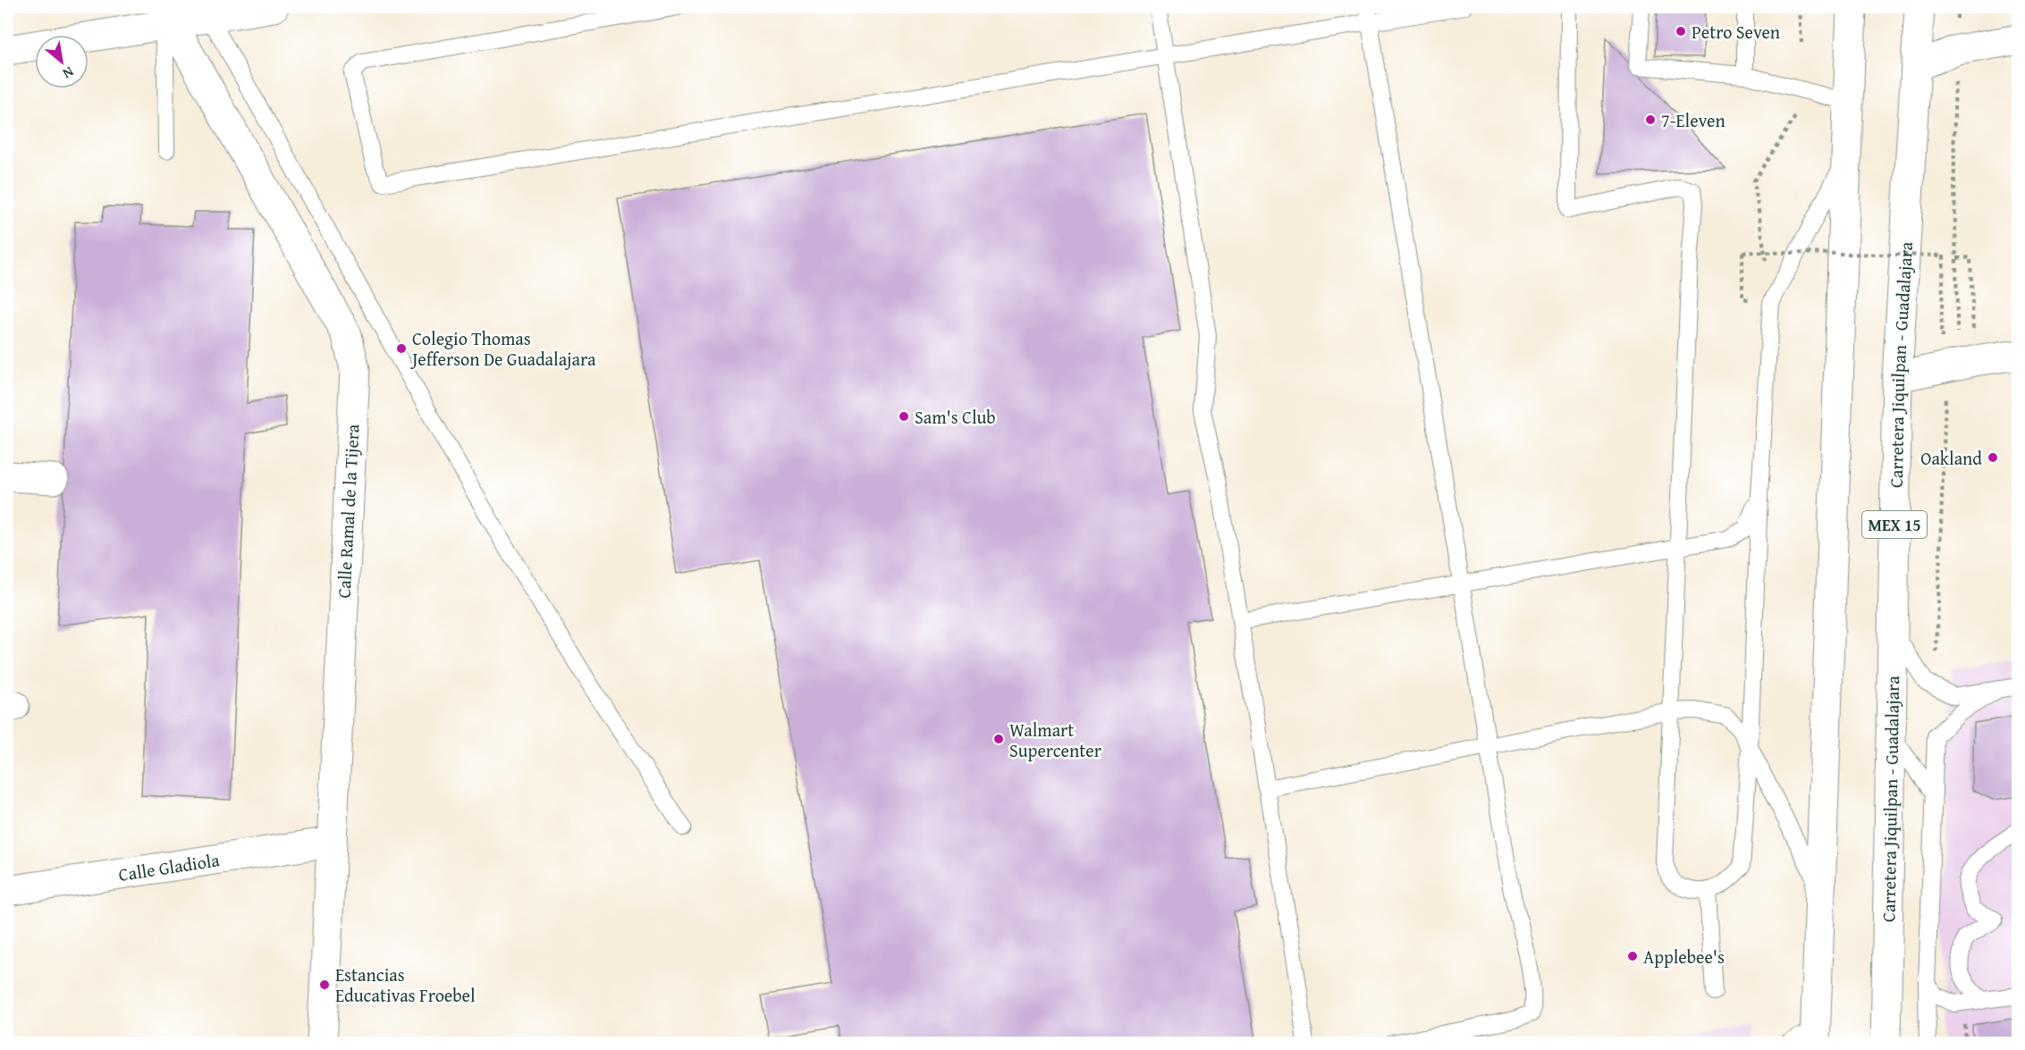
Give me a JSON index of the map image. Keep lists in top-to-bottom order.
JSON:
{
  "streets": {
    "main road": [
      "Carretera Jiquilpan - Guadalajara",
      "Calle Ramal de la Tijera",
      "MEX 15",
      "Calle Gladiola"
    ]
  },
  "crossings": [
    ["Calle Ramal de la Tijera", "Calle Gladiola"]
  ],
  "places": [
    "Petro Seven",
    "7-Eleven",
    "Colegio Thomas Jefferson De Guadalajara",
    "Sam's Club",
    "Oakland",
    "Walmart Supercenter",
    "Applebee's",
    "Estancias Educativas Froebel"
  ],
  "north": "bottom right"
}
